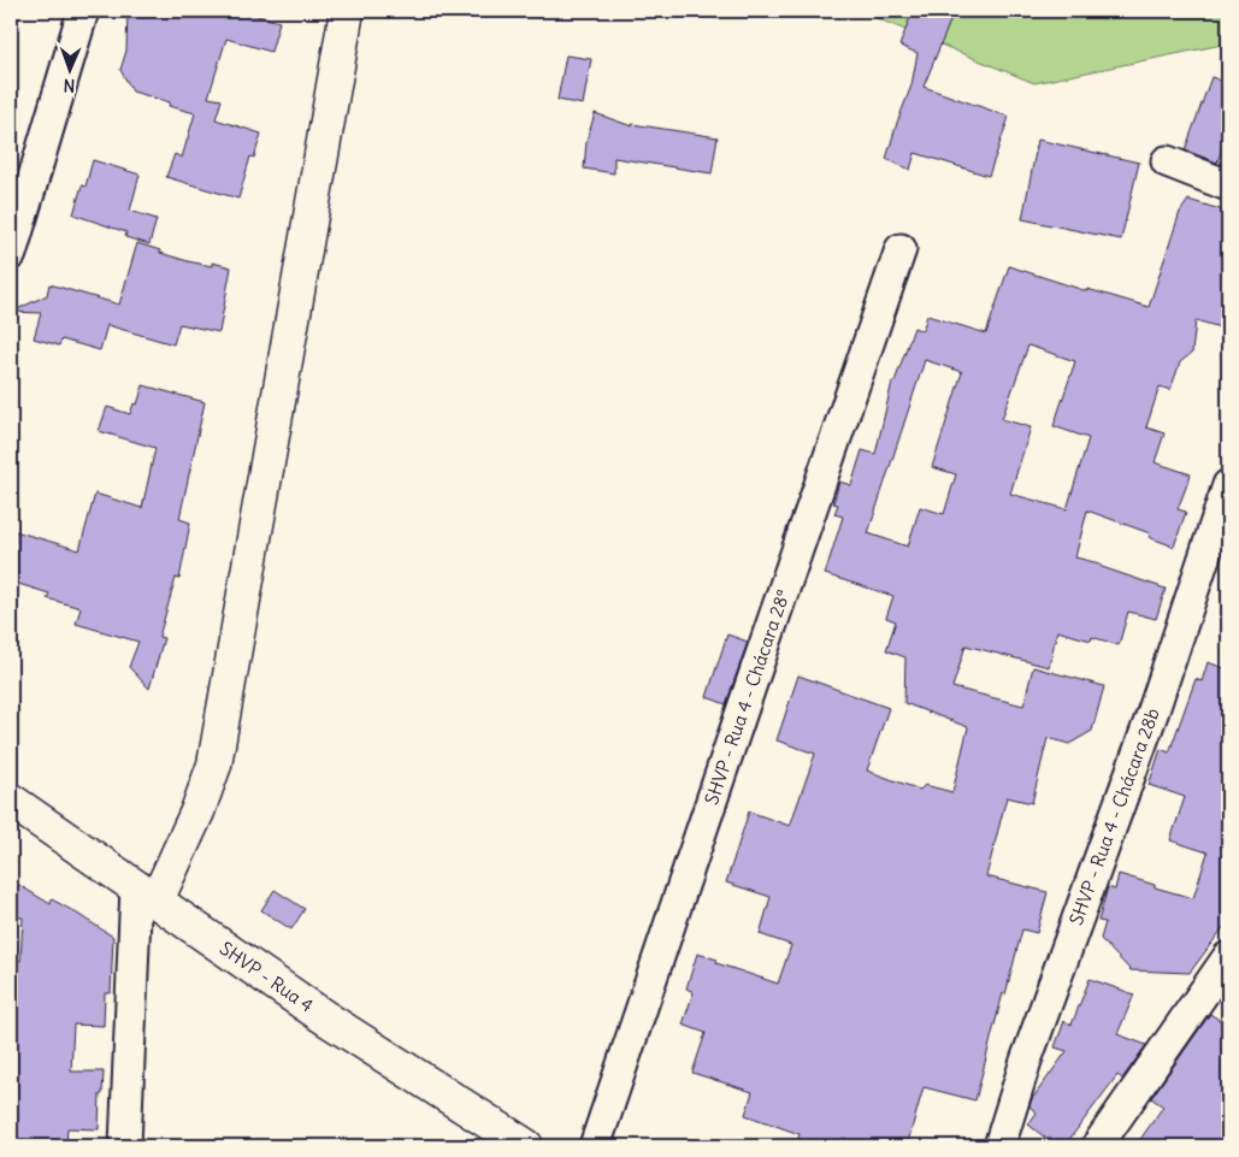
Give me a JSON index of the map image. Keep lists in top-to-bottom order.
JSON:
{
  "streets": {
    "street": ["SHVP - Rua 4 - Chácara 28ª", "SHVP - Rua 4 - Chácara 28b", "SHVP - Rua 4"]
  },
  "north": "bottom"
}
